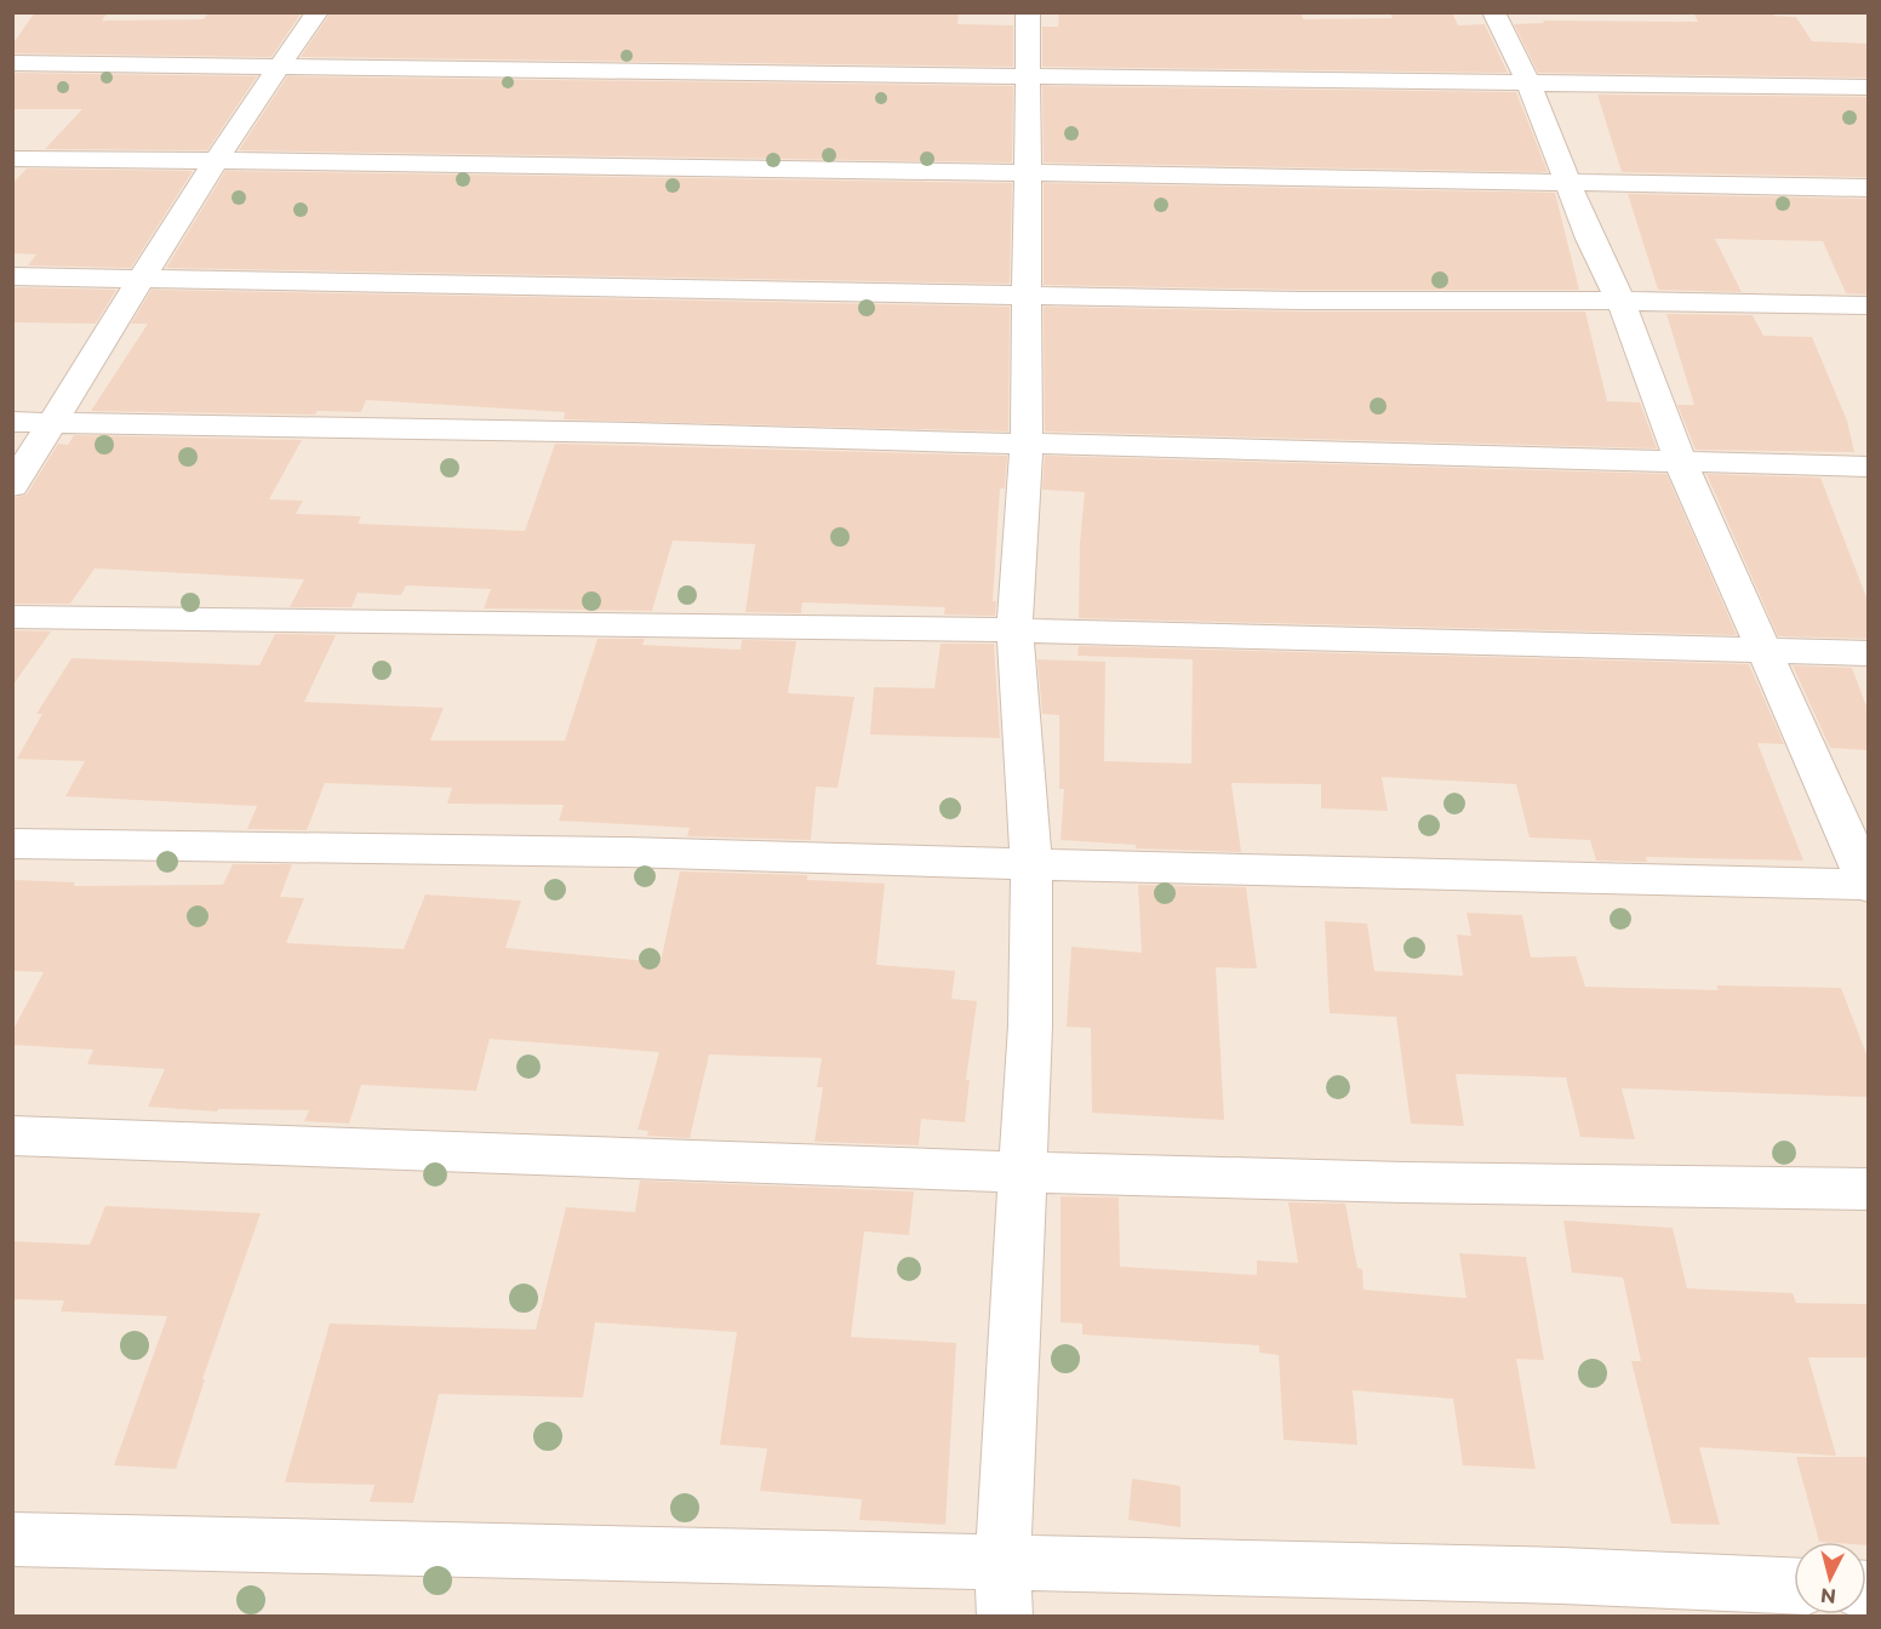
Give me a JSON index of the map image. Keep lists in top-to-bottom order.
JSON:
{
  "north": "bottom"
}
